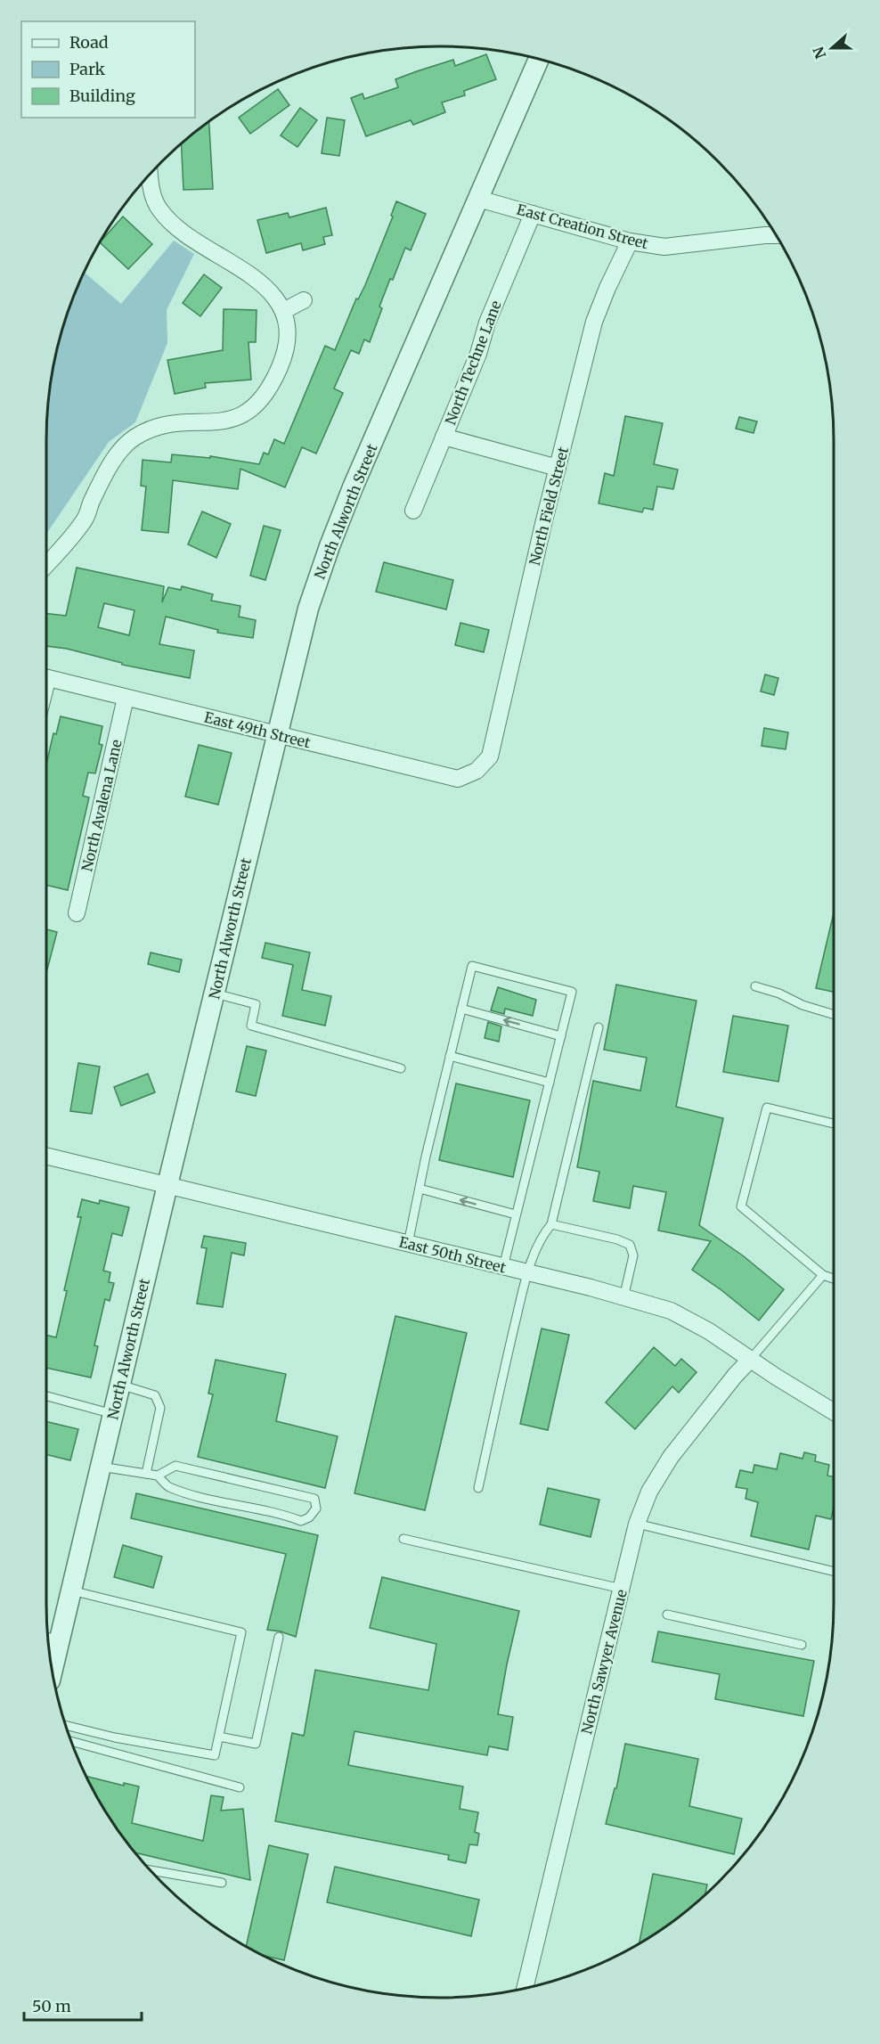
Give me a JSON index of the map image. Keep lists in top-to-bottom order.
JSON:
{
  "streets": {
    "street": [
      "East Creation Street",
      "North Techne Lane",
      "North Field Street",
      "North Alworth Street",
      "East 49th Street",
      "North Avalena Lane",
      "East 50th Street",
      "North Sawyer Avenue"
    ]
  },
  "crossings": [
    ["East Creation Street", "North Techne Lane"],
    ["East Creation Street", "North Field Street"],
    ["East Creation Street", "North Alworth Street"],
    ["North Field Street", "East 49th Street"],
    ["North Alworth Street", "East 49th Street"],
    ["North Alworth Street", "East 50th Street"],
    ["East 49th Street", "North Avalena Lane"],
    ["East 50th Street", "North Sawyer Avenue"]
  ],
  "legend": ["Road", "Park", "Building"],
  "scale_bar": "50 m",
  "north": "left"
}
